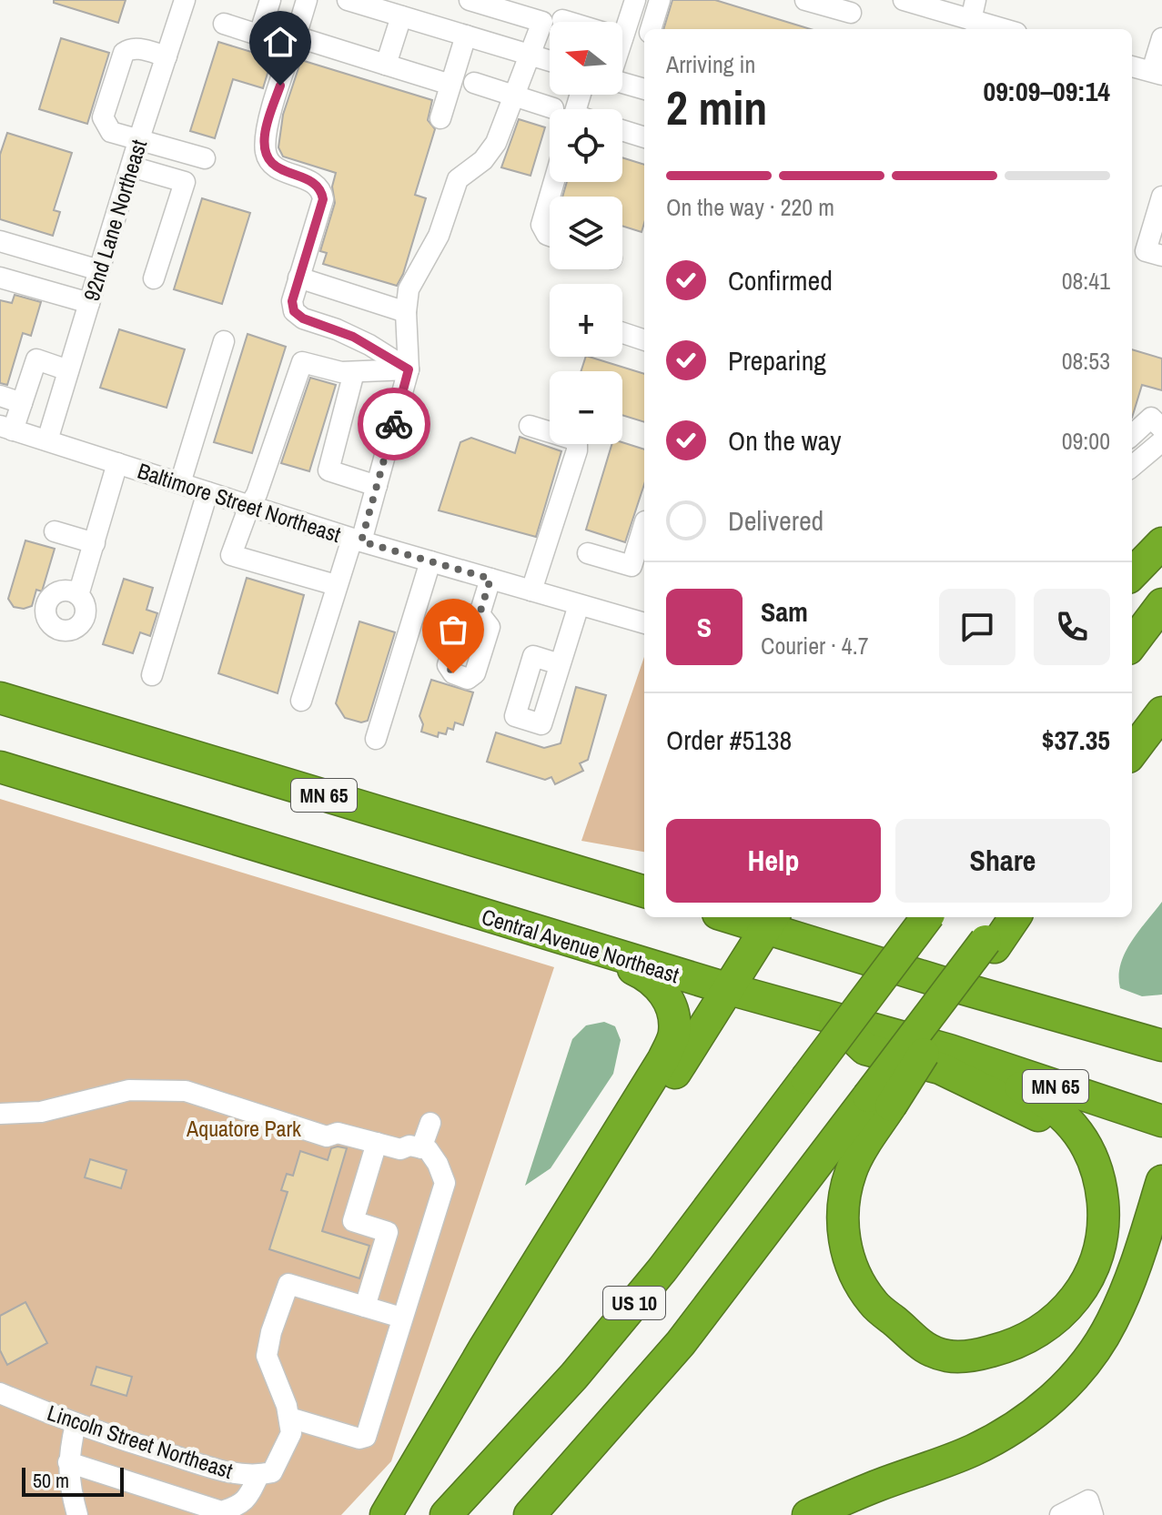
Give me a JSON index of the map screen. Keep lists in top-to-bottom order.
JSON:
{
  "streets": {
    "highway": ["MN 65", "Central Avenue Northeast", "US 10"],
    "street": ["92nd Lane Northeast", "Baltimore Street Northeast", "Lincoln Street Northeast"]
  },
  "crossings": [
    ["92nd Lane Northeast", "Baltimore Street Northeast"]
  ],
  "parks": ["Aquatore Park"],
  "scale_bar": "50 m",
  "north": "left",
  "page": {
    "map_buttons": ["+", "−"],
    "heading": ["2 min", "Arriving in", "09:09–09:14"],
    "panel": [
      "Sam",
      "Courier · 4.7",
      "Order #5138",
      "$37.35"
    ],
    "bar": "On the way · 220 m",
    "list": [
      ["Confirmed", "08:41"],
      ["Preparing", "08:53"],
      ["On the way", "09:00"],
      "Delivered"
    ],
    "round": "S",
    "buttons": ["Help", "Share"],
    "scale": "50 m"
  }
}
